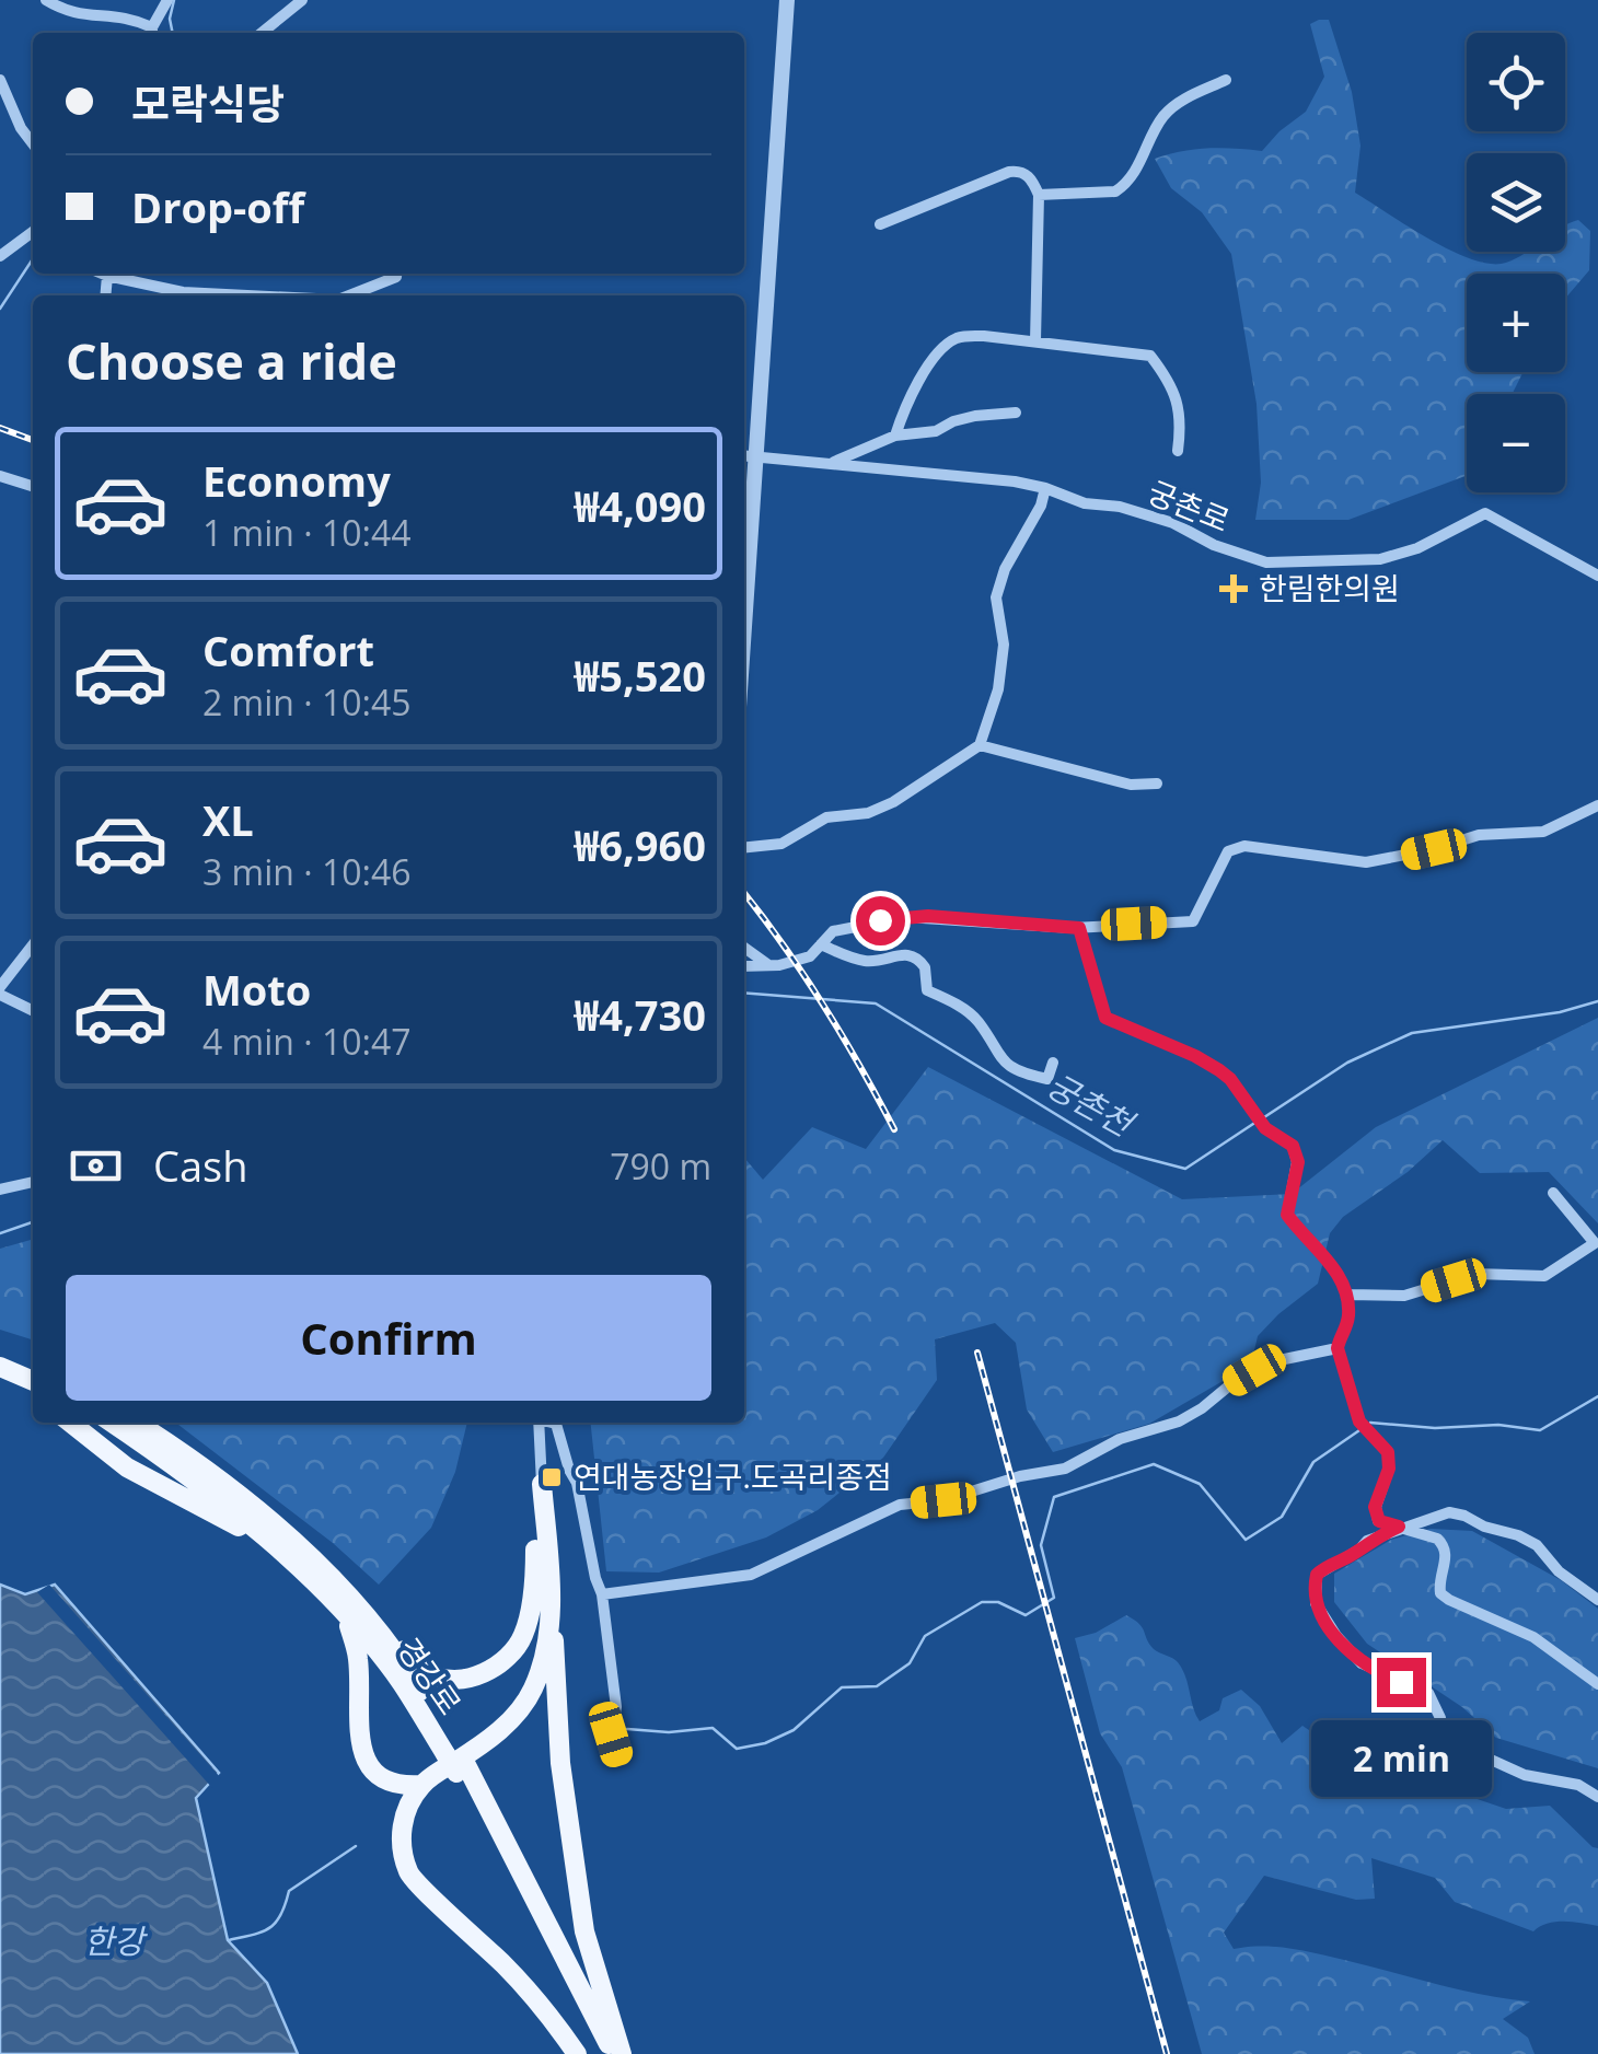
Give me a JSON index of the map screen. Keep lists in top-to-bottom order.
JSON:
{
  "streets": {
    "main road": ["경강로"],
    "street": ["궁촌로"]
  },
  "water": ["궁촌천", "한강"],
  "places": {
    "health": ["한림한의원"],
    "transit": ["연대농장입구.도곡리종점"]
  },
  "page": {
    "map_buttons": ["+", "−"],
    "banner": ["모락식당", "Drop-off"],
    "heading": "Choose a ride",
    "list": [
      {
        "name": "Economy",
        "note": "1 min · 10:44",
        "value": "₩4,090"
      },
      {
        "name": "Comfort",
        "note": "2 min · 10:45",
        "value": "₩5,520"
      },
      {
        "name": "XL",
        "note": "3 min · 10:46",
        "value": "₩6,960"
      },
      {
        "name": "Moto",
        "note": "4 min · 10:47",
        "value": "₩4,730"
      }
    ],
    "pay": ["Cash", "790 m"],
    "buttons": "Confirm",
    "bubble": "2 min"
  }
}
